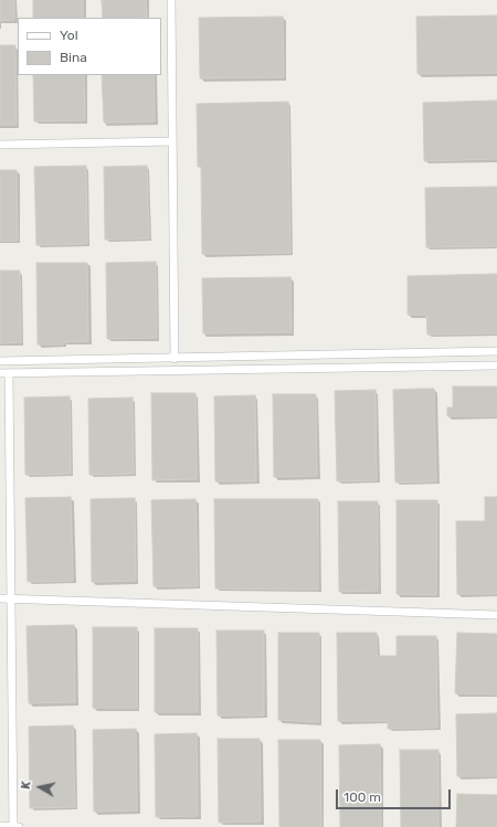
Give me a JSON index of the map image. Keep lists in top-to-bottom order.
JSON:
{
  "legend": ["Yol", "Bina"],
  "scale_bar": "100 m",
  "north": "left"
}
